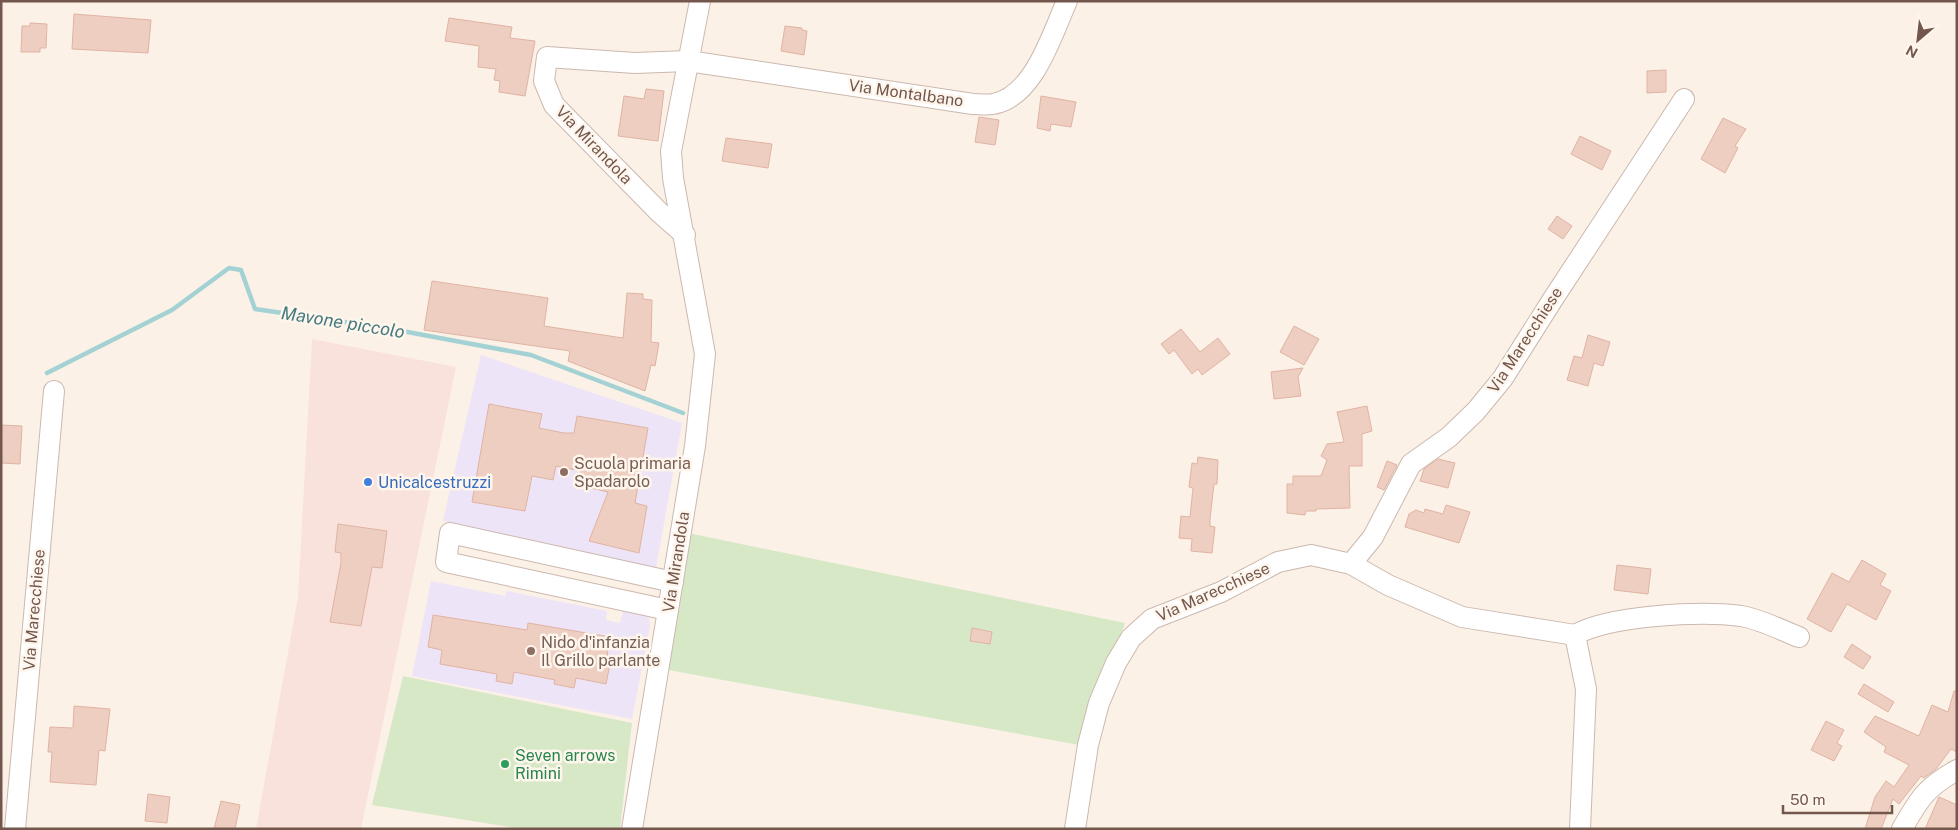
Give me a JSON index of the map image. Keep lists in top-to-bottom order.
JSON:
{
  "streets": {
    "street": ["Via Montalbano", "Via Mirandola", "Via Marecchiese"]
  },
  "crossings": [
    ["Via Montalbano", "Via Mirandola"]
  ],
  "water": ["Mavone piccolo"],
  "places": [
    "Scuola primaria Spadarolo",
    "Unicalcestruzzi",
    "Nido d'infanzia Il Grillo parlante",
    "Seven arrows Rimini"
  ],
  "scale_bar": "50 m",
  "north": "bottom left"
}
